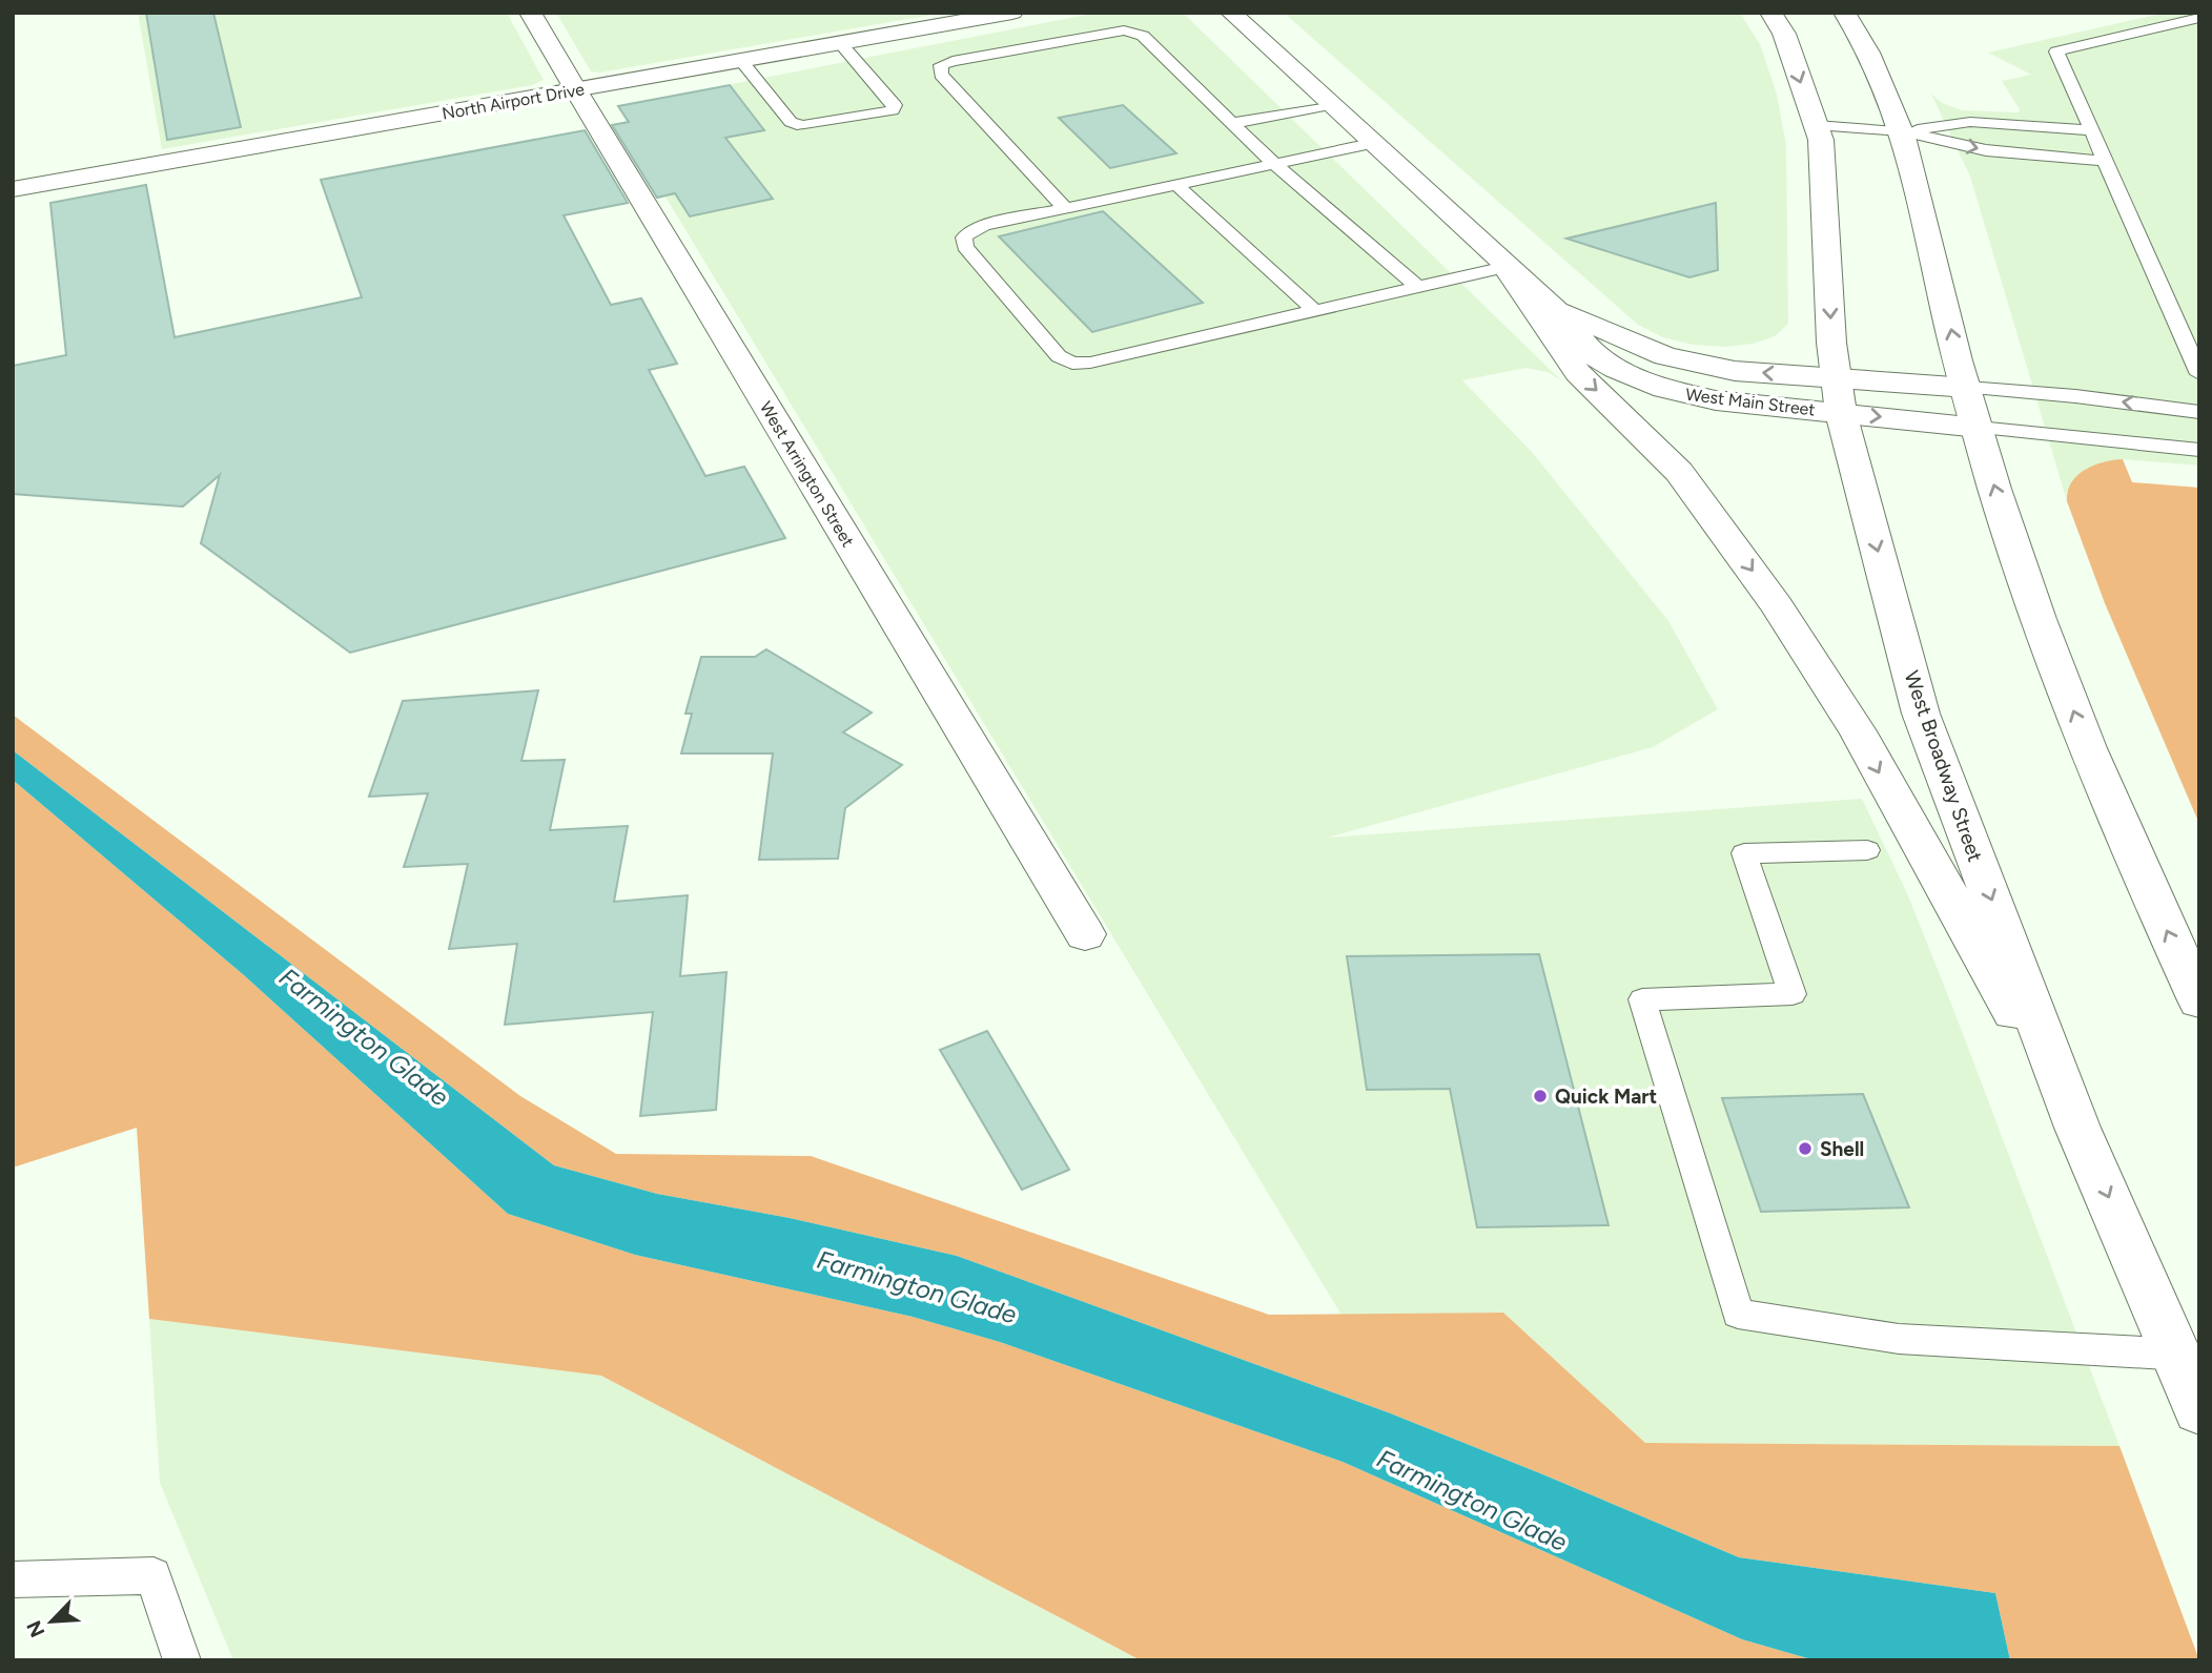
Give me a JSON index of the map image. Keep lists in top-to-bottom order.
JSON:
{
  "streets": {
    "main road": [
      "North Airport Drive",
      "West Main Street",
      "West Arrington Street",
      "West Broadway Street"
    ]
  },
  "crossings": [
    ["North Airport Drive", "West Arrington Street"],
    ["West Main Street", "West Broadway Street"]
  ],
  "water": ["Farmington Glade"],
  "places": ["Quick Mart", "Shell"],
  "north": "bottom left"
}
